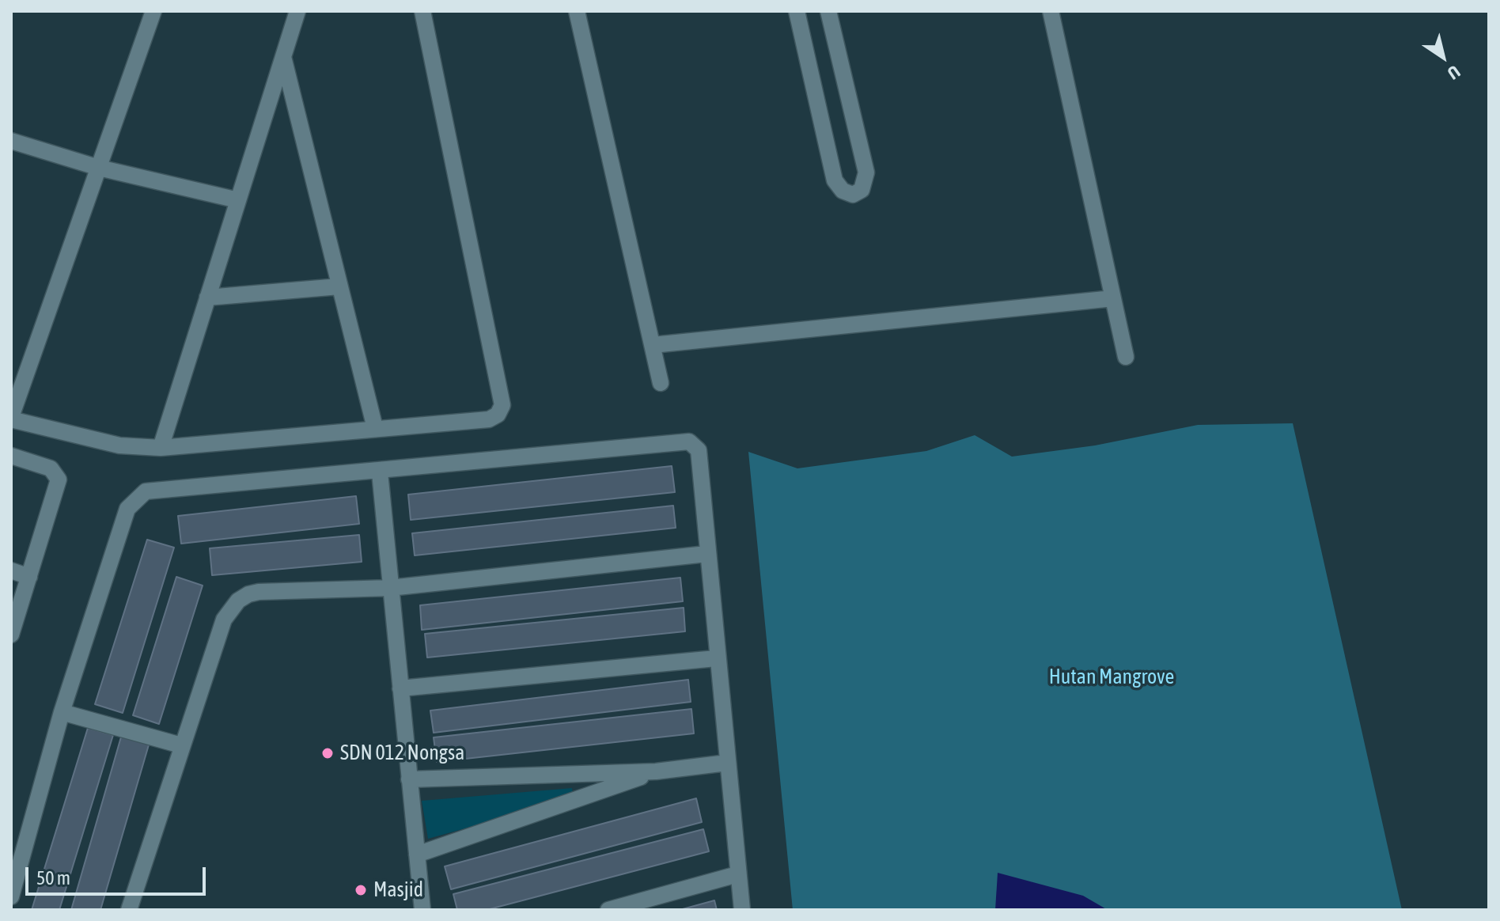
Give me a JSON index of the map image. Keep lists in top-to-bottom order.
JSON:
{
  "parks": ["Hutan Mangrove"],
  "places": ["SDN 012 Nongsa", "Masjid"],
  "scale_bar": "50 m",
  "north": "bottom right"
}
